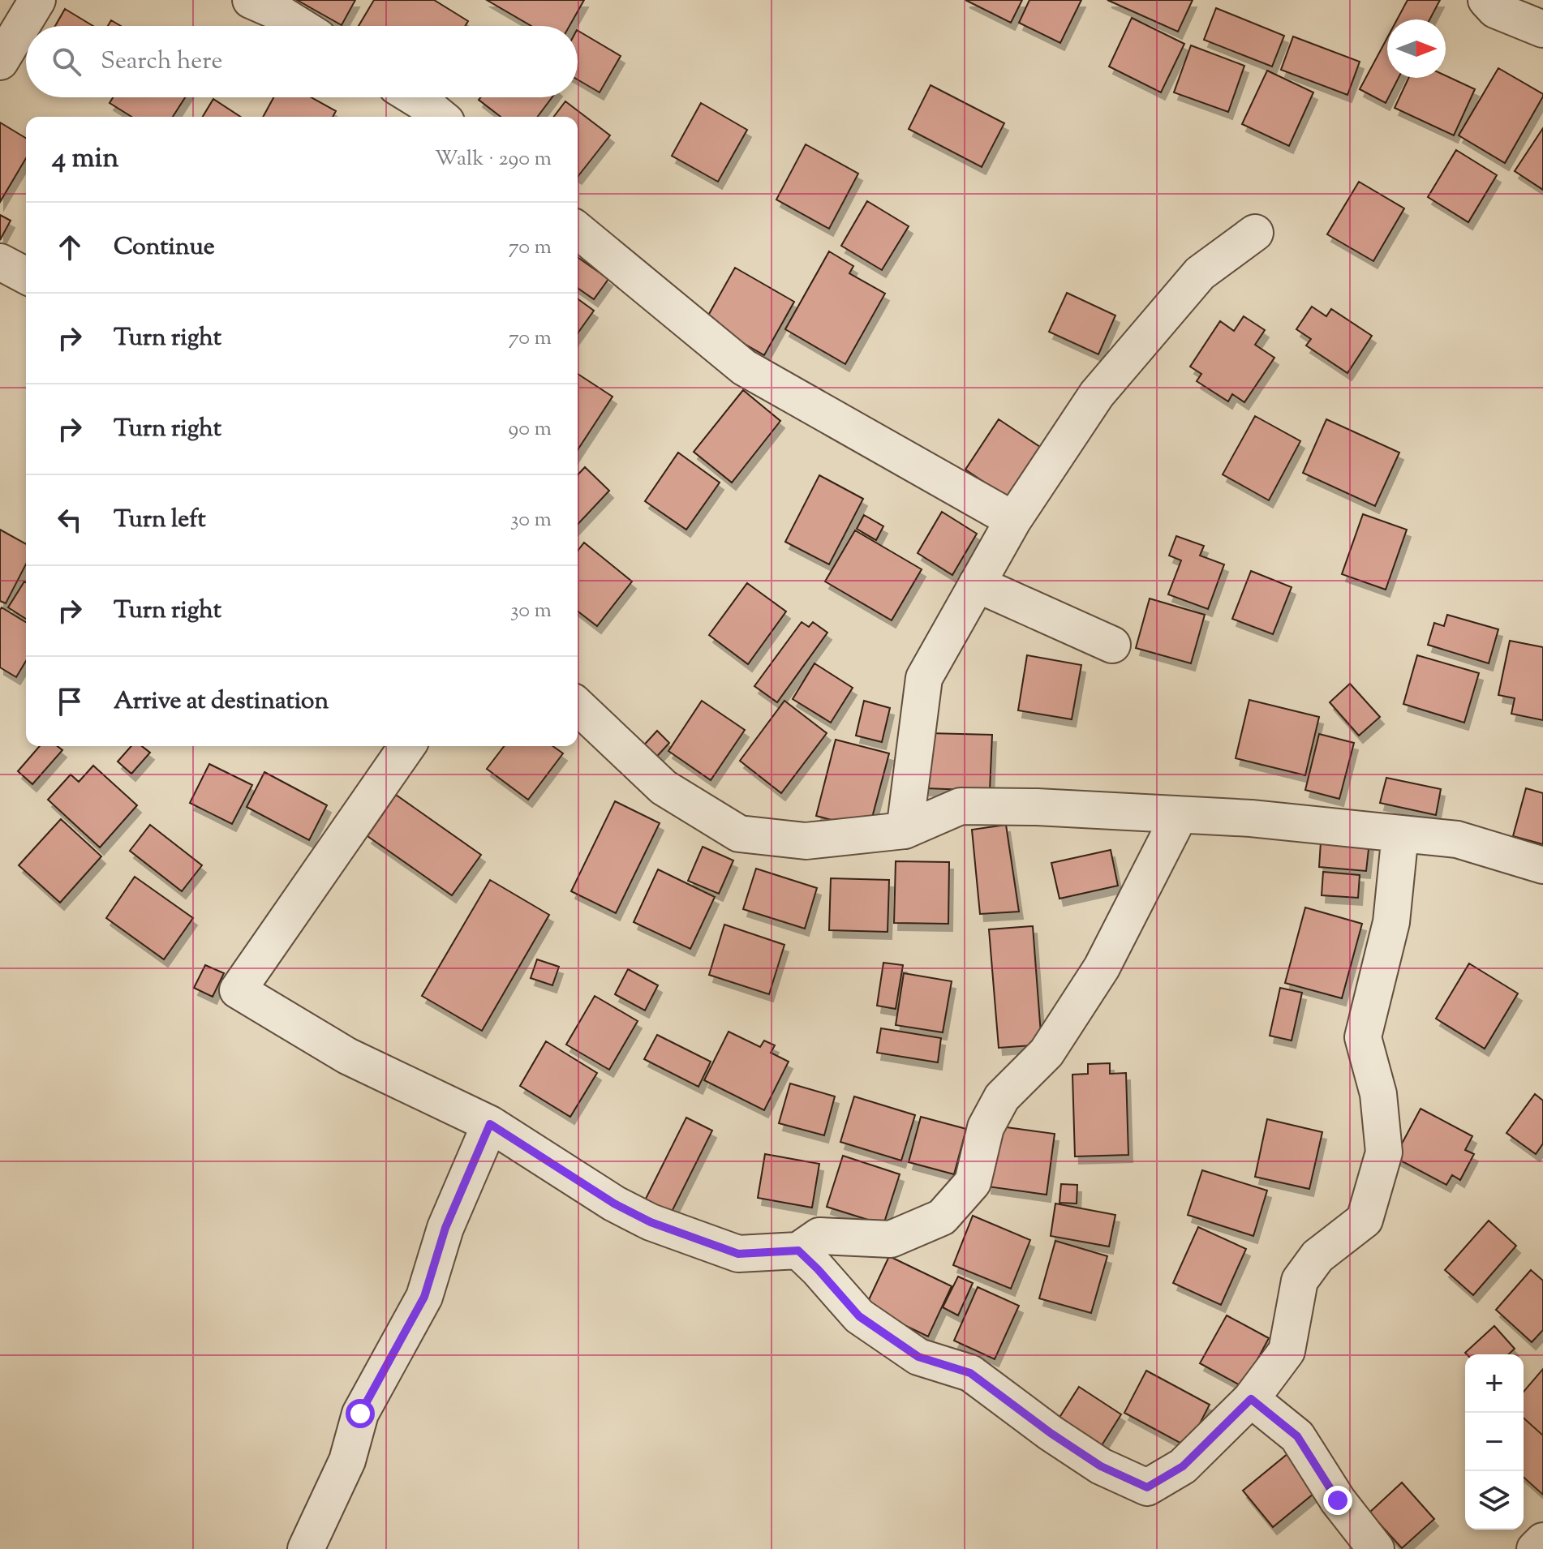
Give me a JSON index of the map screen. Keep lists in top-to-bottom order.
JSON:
{
  "north": "right",
  "page": {
    "search": "Search here",
    "heading": ["4 min", "Walk · 290 m"],
    "list": [
      ["Continue", "70 m"],
      ["Turn right", "70 m"],
      ["Turn right", "90 m"],
      ["Turn left", "30 m"],
      ["Turn right", "30 m"],
      "Arrive at destination"
    ],
    "map_buttons": ["+", "−"]
  }
}
